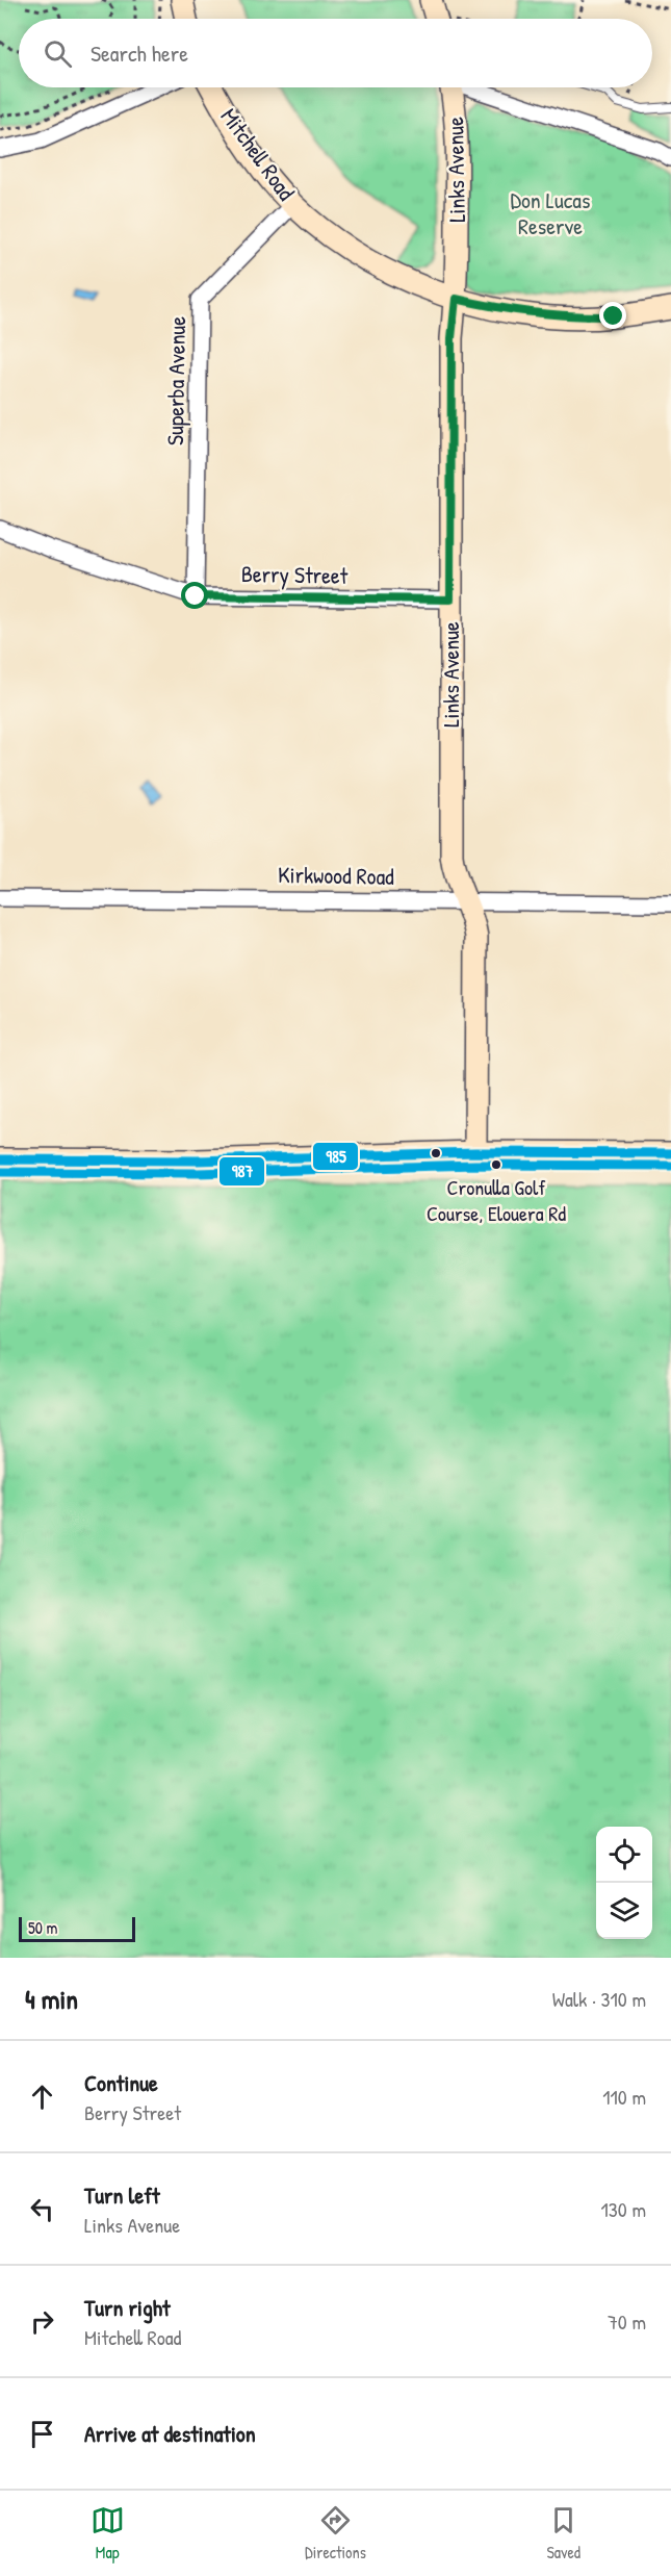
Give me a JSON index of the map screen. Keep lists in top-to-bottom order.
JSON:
{
  "streets": {
    "street": [
      "Mitchell Road",
      "Links Avenue",
      "Superba Avenue",
      "Berry Street",
      "Kirkwood Road"
    ]
  },
  "crossings": [
    ["Mitchell Road", "Links Avenue"],
    ["Mitchell Road", "Superba Avenue"],
    ["Links Avenue", "Berry Street"],
    ["Links Avenue", "Kirkwood Road"],
    ["Superba Avenue", "Berry Street"]
  ],
  "parks": ["Don Lucas Reserve"],
  "places": ["Cronulla Golf Course, Elouera Rd"],
  "lines": ["transit line 985", "transit line 987"],
  "scale_bar": "50 m",
  "page": {
    "search": "Search here",
    "scale": "50 m",
    "heading": ["4 min", "Walk · 310 m"],
    "list": [
      ["Continue", "Berry Street", "110 m"],
      ["Turn left", "Links Avenue", "130 m"],
      ["Turn right", "Mitchell Road", "70 m"],
      "Arrive at destination"
    ],
    "nav": ["Map", "Directions", "Saved"]
  }
}
